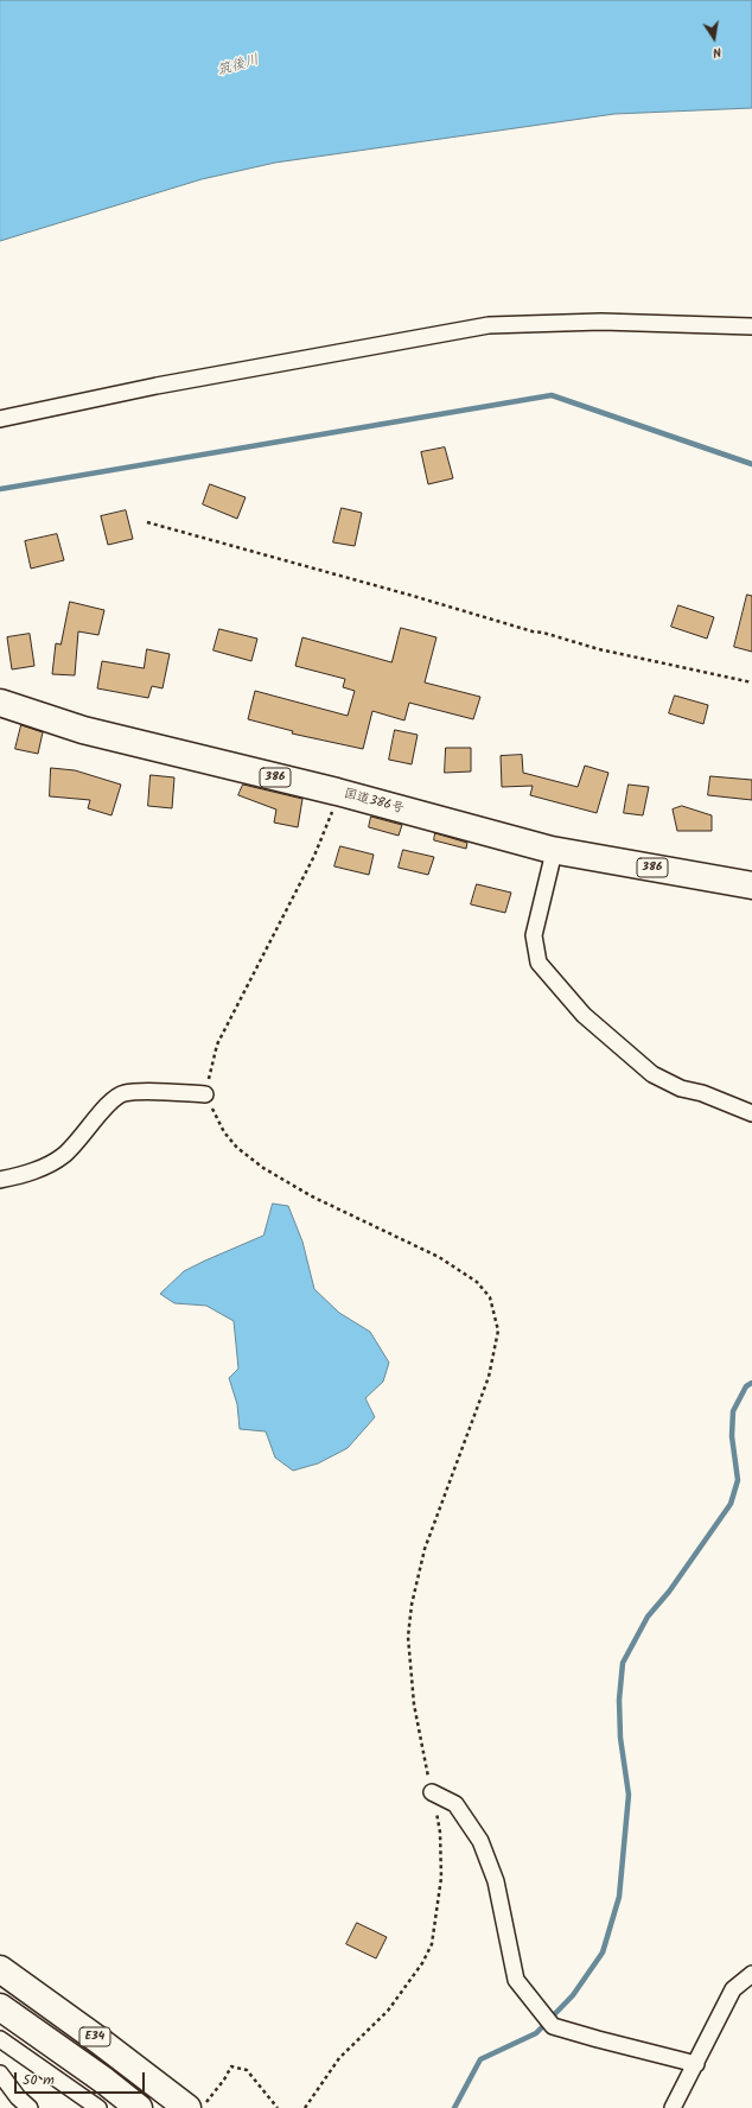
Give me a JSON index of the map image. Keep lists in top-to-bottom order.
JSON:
{
  "streets": {
    "highway": ["386", "国道386号", "E34"]
  },
  "water": ["筑後川"],
  "scale_bar": "50 m",
  "north": "bottom"
}
